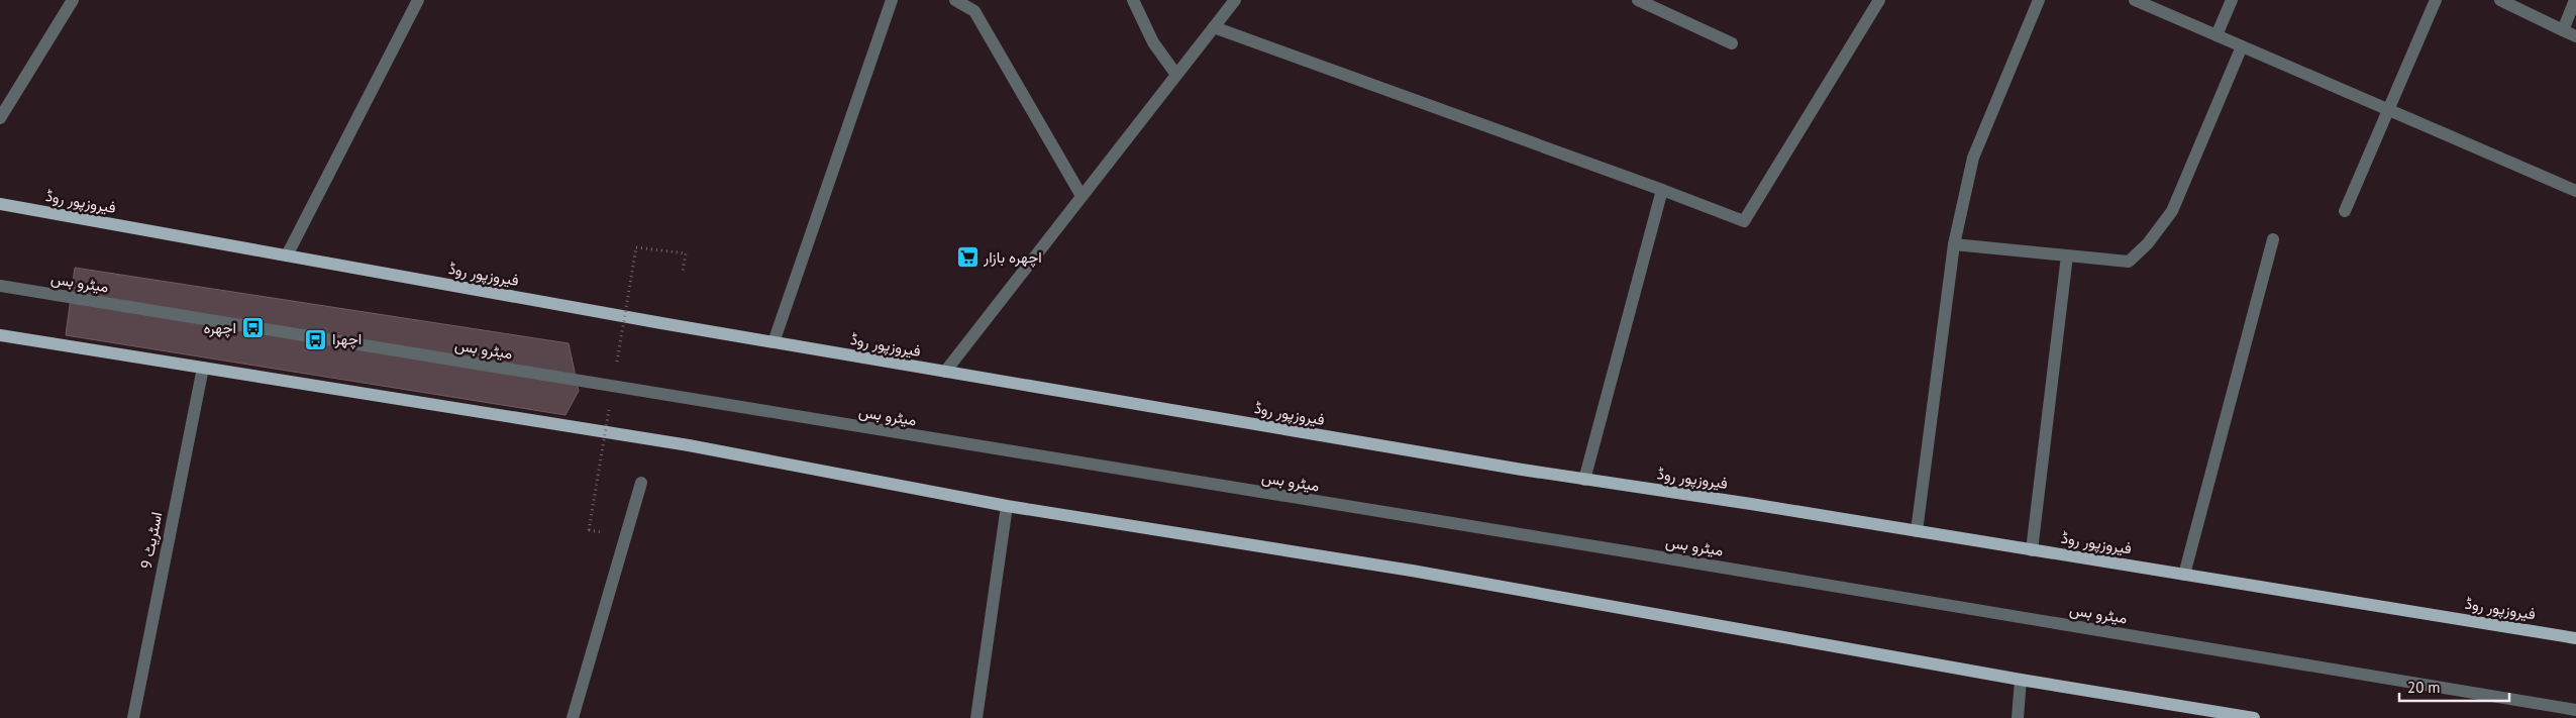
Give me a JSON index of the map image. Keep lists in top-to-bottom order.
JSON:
{
  "streets": {
    "main road": ["فیروزپور روڈ"],
    "street": ["میٹرو بس", "اسٹریٹ 9"]
  },
  "places": {
    "supermarket": ["اچھرہ بازار"],
    "bus stop": ["اچھرہ", "اچھرا"]
  },
  "scale_bar": "20 m"
}
